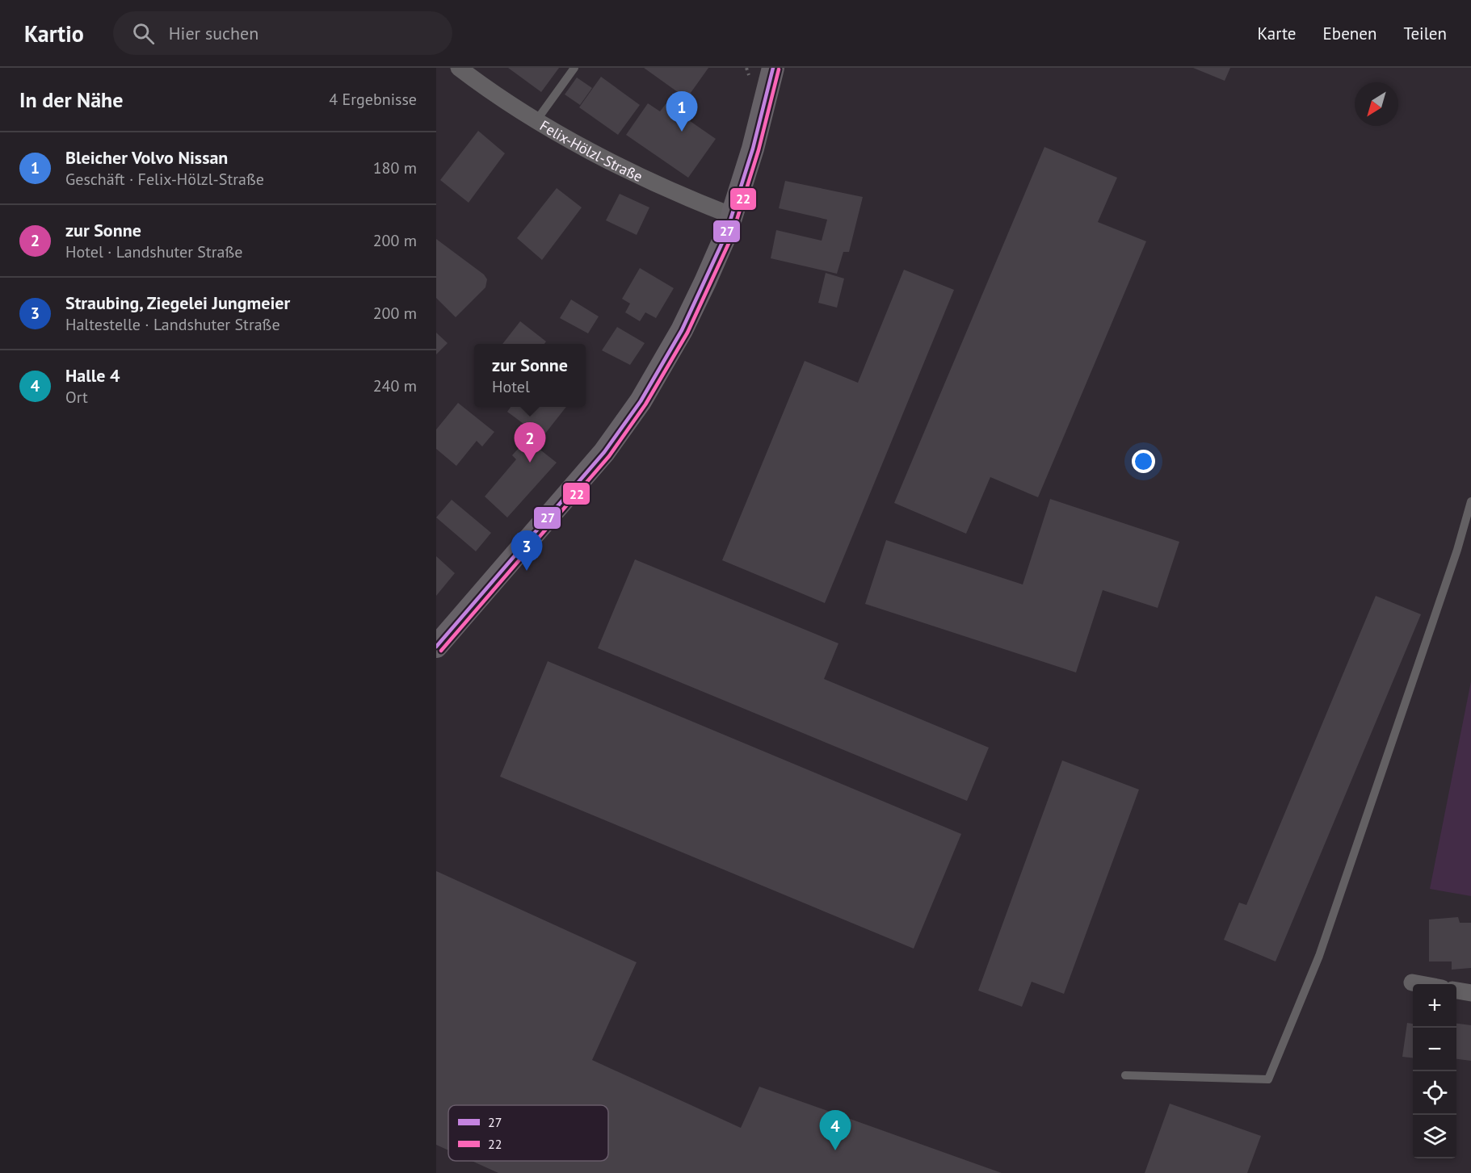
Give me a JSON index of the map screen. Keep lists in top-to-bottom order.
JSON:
{
  "streets": {
    "street": ["Felix-Hölzl-Straße"]
  },
  "lines": ["transit line 27", "transit line 22"],
  "legend": ["27", "22"],
  "north": "bottom left",
  "page": {
    "header": "Kartio",
    "search": "Hier suchen",
    "nav": ["Karte", "Ebenen", "Teilen"],
    "heading": ["In der Nähe", "4 Ergebnisse"],
    "pins": [
      "1",
      "2",
      "3",
      "4"
    ],
    "list": [
      {
        "mark": "1",
        "name": "Bleicher Volvo Nissan",
        "note": "Geschäft · Felix-Hölzl-Straße",
        "value": "180 m"
      },
      {
        "mark": "2",
        "name": "zur Sonne",
        "note": "Hotel · Landshuter Straße",
        "value": "200 m"
      },
      {
        "mark": "3",
        "name": "Straubing, Ziegelei Jungmeier",
        "note": "Haltestelle · Landshuter Straße",
        "value": "200 m"
      },
      {
        "mark": "4",
        "name": "Halle 4",
        "note": "Ort",
        "value": "240 m"
      }
    ],
    "popup": ["zur Sonne", "Hotel"],
    "map_buttons": ["+", "−"]
  }
}
